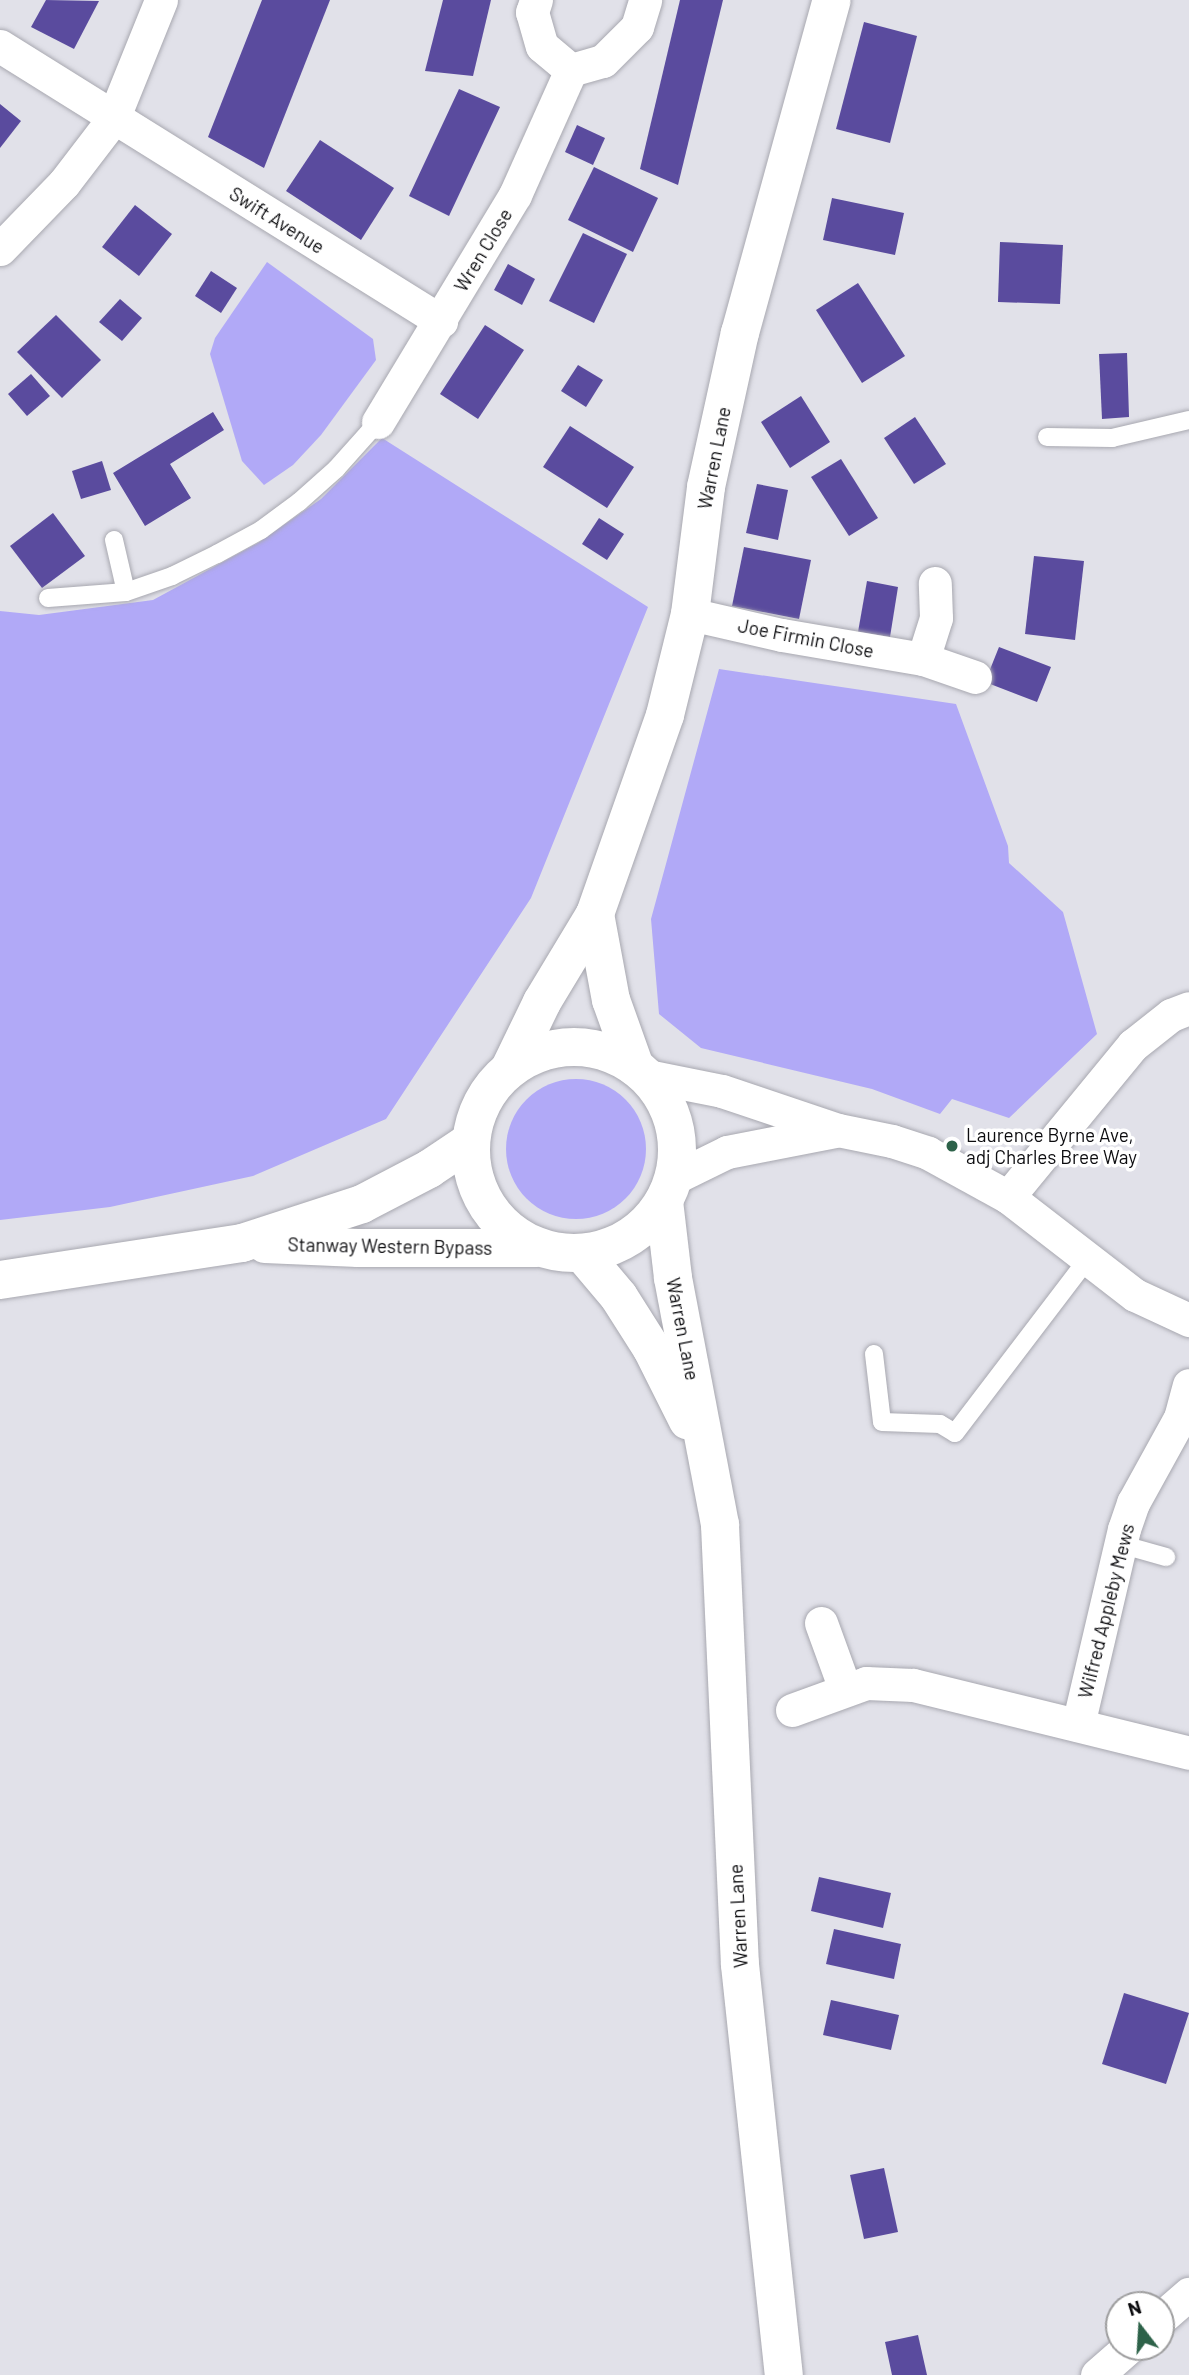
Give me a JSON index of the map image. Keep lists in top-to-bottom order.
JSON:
{
  "streets": {
    "street": [
      "Swift Avenue",
      "Wren Close",
      "Warren Lane",
      "Joe Firmin Close",
      "Stanway Western Bypass",
      "Wilfred Appleby Mews"
    ]
  },
  "crossings": [
    ["Swift Avenue", "Wren Close"],
    ["Warren Lane", "Joe Firmin Close"],
    ["Warren Lane", "Stanway Western Bypass"]
  ],
  "places": ["Laurence Byrne Ave, adj Charles Bree Way"],
  "north": "top"
}
